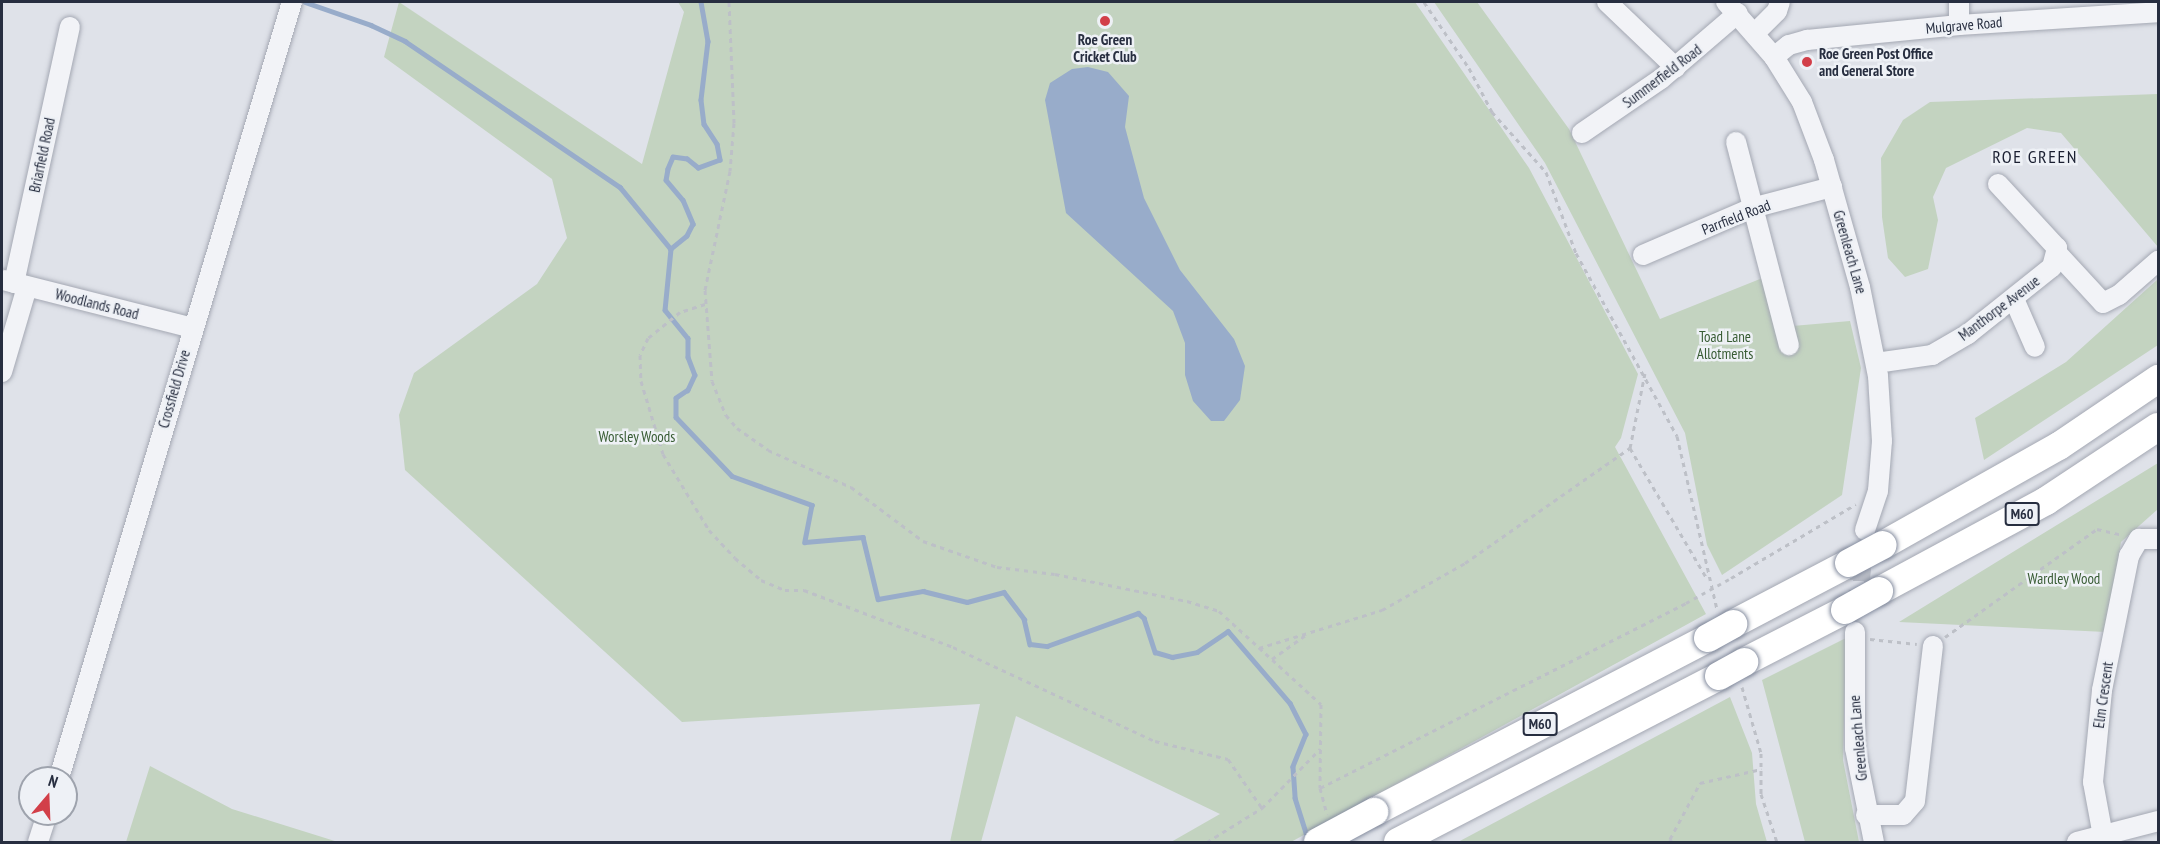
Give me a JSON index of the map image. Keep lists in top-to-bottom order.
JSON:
{
  "streets": {
    "highway": ["M60"],
    "street": [
      "Mulgrave Road",
      "Summerfield Road",
      "Briarfield Road",
      "Parrfield Road",
      "Greenleach Lane",
      "Woodlands Road",
      "Manthorpe Avenue",
      "Crossfield Drive",
      "Elm Crescent"
    ]
  },
  "crossings": [
    ["Mulgrave Road", "Greenleach Lane"],
    ["Summerfield Road", "Greenleach Lane"],
    ["Briarfield Road", "Woodlands Road"],
    ["Parrfield Road", "Greenleach Lane"],
    ["Greenleach Lane", "Manthorpe Avenue"],
    ["Greenleach Lane", "M60"],
    ["Woodlands Road", "Crossfield Drive"]
  ],
  "districts": ["ROE GREEN"],
  "parks": ["Toad Lane Allotments", "Worsley Woods", "Wardley Wood"],
  "places": ["Roe Green Cricket Club", "Roe Green Post Office and General Store"],
  "north": "top"
}
